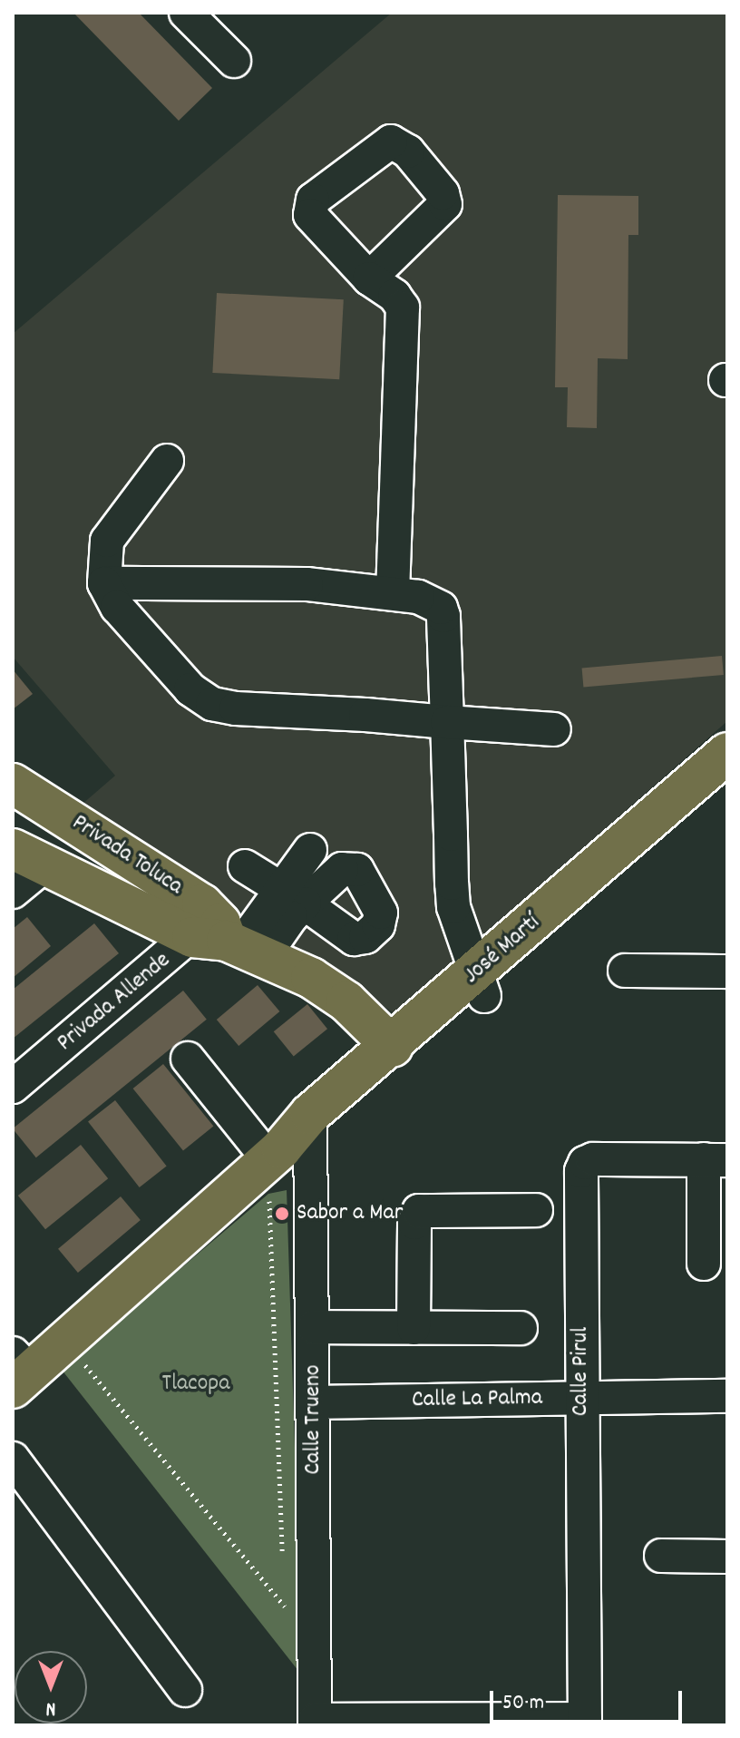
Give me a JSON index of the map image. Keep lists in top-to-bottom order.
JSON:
{
  "streets": {
    "main road": ["Privada Toluca", "José Martí"],
    "street": [
      "Privada Allende",
      "Calle Pirul",
      "Calle La Palma",
      "Calle Trueno"
    ]
  },
  "crossings": [
    ["Privada Toluca", "José Martí"],
    ["Privada Toluca", "Privada Allende"],
    ["José Martí", "Calle Trueno"],
    ["Calle Pirul", "Calle La Palma"],
    ["Calle La Palma", "Calle Trueno"]
  ],
  "parks": ["Tlacopa"],
  "places": ["Sabor a Mar"],
  "scale_bar": "50 m",
  "north": "bottom"
}
